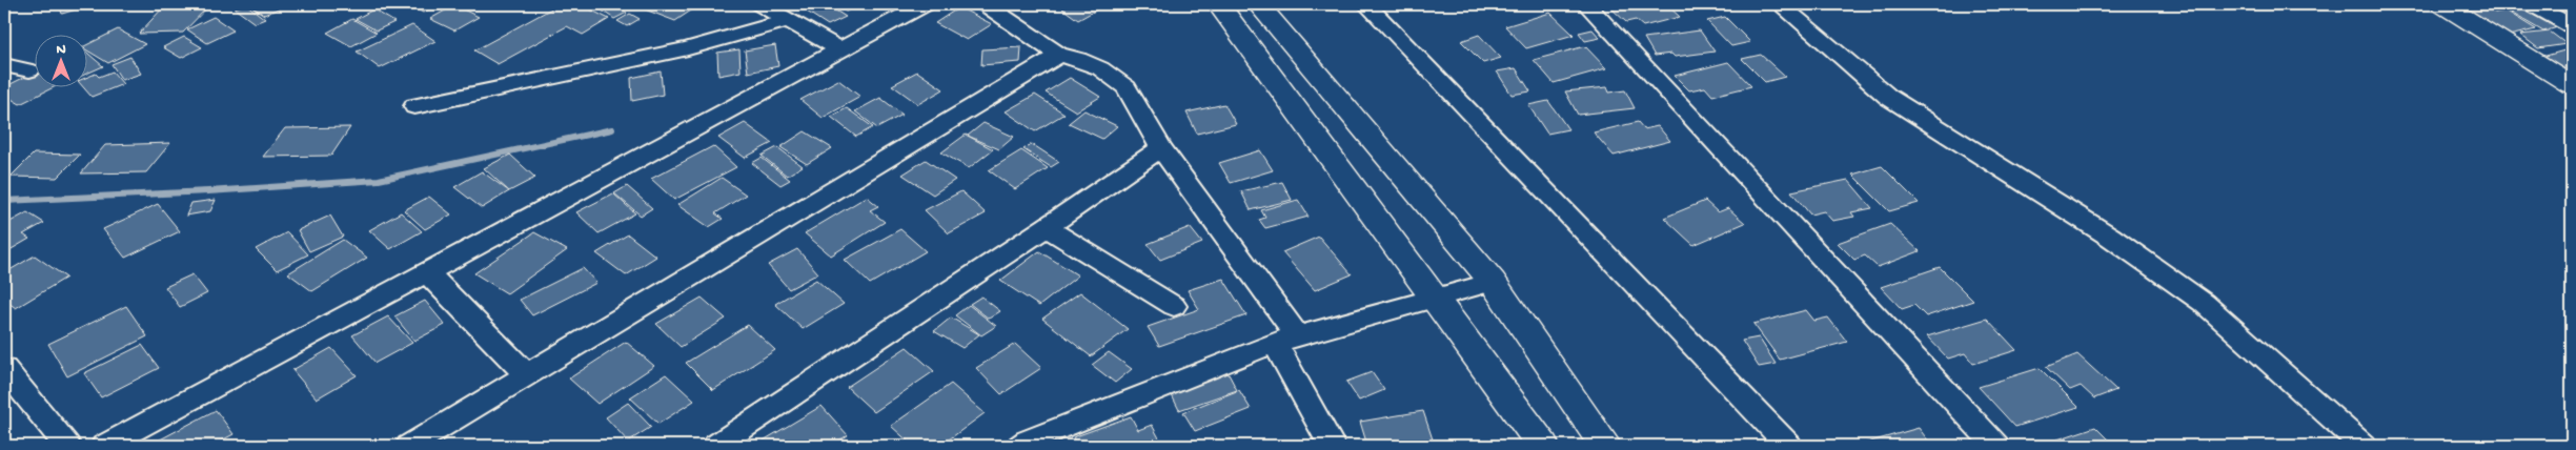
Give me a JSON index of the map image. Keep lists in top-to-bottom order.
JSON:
{
  "north": "top"
}
